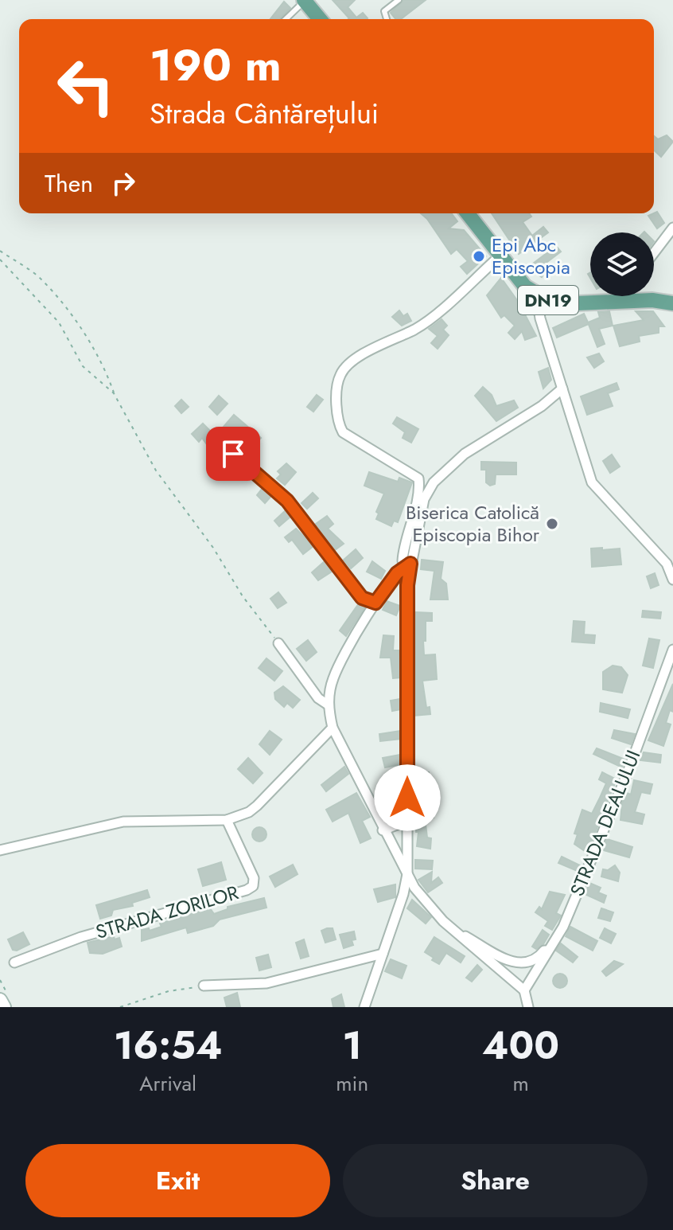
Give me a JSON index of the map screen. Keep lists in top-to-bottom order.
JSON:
{
  "streets": {
    "main road": ["DN19"],
    "street": ["STRADA DEALULUI", "STRADA ZORILOR"]
  },
  "places": ["Epi Abc Episcopia", "Biserica Catolică Episcopia Bihor"],
  "page": {
    "turn": ["190 m", "Strada Cântărețului"],
    "then": "Then",
    "eta": [
      "16:54",
      "Arrival",
      "1",
      "min",
      "400",
      "m"
    ],
    "buttons": ["Exit", "Share"]
  }
}
